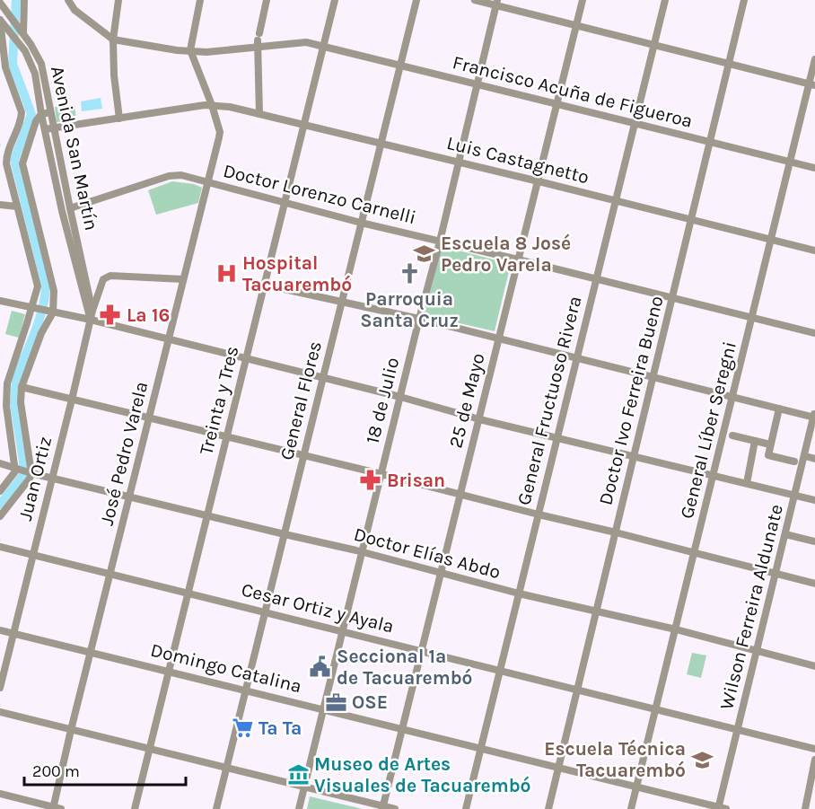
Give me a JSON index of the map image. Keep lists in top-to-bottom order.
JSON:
{
  "streets": {
    "street": [
      "Francisco Acuña de Figueroa",
      "Avenida San Martín",
      "Luis Castagnetto",
      "Doctor Lorenzo Carnelli",
      "Treinta y Tres",
      "General Flores",
      "18 de Julio",
      "25 de Mayo",
      "General Fructuoso Rivera",
      "Doctor Ivo Ferreira Bueno",
      "General Líber Seregni",
      "José Pedro Varela",
      "Juan Ortiz",
      "Doctor Elías Abdo",
      "Wilson Ferreira Aldunate",
      "Cesar Ortiz y Ayala",
      "Domingo Catalina"
    ]
  },
  "crossings": [
    ["Francisco Acuña de Figueroa", "Treinta y Tres"],
    ["Francisco Acuña de Figueroa", "General Flores"],
    ["Francisco Acuña de Figueroa", "18 de Julio"],
    ["Francisco Acuña de Figueroa", "25 de Mayo"],
    ["Francisco Acuña de Figueroa", "General Fructuoso Rivera"],
    ["Francisco Acuña de Figueroa", "Doctor Ivo Ferreira Bueno"],
    ["Francisco Acuña de Figueroa", "General Líber Seregni"],
    ["Francisco Acuña de Figueroa", "José Pedro Varela"],
    ["Avenida San Martín", "Luis Castagnetto"],
    ["Avenida San Martín", "Doctor Lorenzo Carnelli"],
    ["Avenida San Martín", "Juan Ortiz"],
    ["Luis Castagnetto", "Treinta y Tres"],
    ["Luis Castagnetto", "General Flores"],
    ["Luis Castagnetto", "18 de Julio"],
    ["Luis Castagnetto", "25 de Mayo"],
    ["Luis Castagnetto", "General Fructuoso Rivera"],
    ["Luis Castagnetto", "Doctor Ivo Ferreira Bueno"],
    ["Luis Castagnetto", "General Líber Seregni"],
    ["Luis Castagnetto", "José Pedro Varela"],
    ["Doctor Lorenzo Carnelli", "Treinta y Tres"],
    ["Doctor Lorenzo Carnelli", "General Flores"],
    ["Doctor Lorenzo Carnelli", "18 de Julio"],
    ["Doctor Lorenzo Carnelli", "25 de Mayo"],
    ["Doctor Lorenzo Carnelli", "General Fructuoso Rivera"],
    ["Doctor Lorenzo Carnelli", "Doctor Ivo Ferreira Bueno"],
    ["Doctor Lorenzo Carnelli", "General Líber Seregni"],
    ["Doctor Lorenzo Carnelli", "José Pedro Varela"],
    ["Treinta y Tres", "Doctor Elías Abdo"],
    ["Treinta y Tres", "Cesar Ortiz y Ayala"],
    ["Treinta y Tres", "Domingo Catalina"],
    ["General Flores", "Doctor Elías Abdo"],
    ["General Flores", "Cesar Ortiz y Ayala"],
    ["General Flores", "Domingo Catalina"],
    ["18 de Julio", "Doctor Elías Abdo"],
    ["18 de Julio", "Cesar Ortiz y Ayala"],
    ["18 de Julio", "Domingo Catalina"],
    ["25 de Mayo", "Doctor Elías Abdo"],
    ["25 de Mayo", "Cesar Ortiz y Ayala"],
    ["25 de Mayo", "Domingo Catalina"],
    ["General Fructuoso Rivera", "Doctor Elías Abdo"],
    ["General Fructuoso Rivera", "Cesar Ortiz y Ayala"],
    ["General Fructuoso Rivera", "Domingo Catalina"],
    ["Doctor Ivo Ferreira Bueno", "Doctor Elías Abdo"],
    ["Doctor Ivo Ferreira Bueno", "Cesar Ortiz y Ayala"],
    ["Doctor Ivo Ferreira Bueno", "Domingo Catalina"],
    ["General Líber Seregni", "Doctor Elías Abdo"],
    ["General Líber Seregni", "Cesar Ortiz y Ayala"],
    ["General Líber Seregni", "Domingo Catalina"],
    ["José Pedro Varela", "Juan Ortiz"],
    ["José Pedro Varela", "Doctor Elías Abdo"],
    ["José Pedro Varela", "Cesar Ortiz y Ayala"],
    ["José Pedro Varela", "Domingo Catalina"],
    ["Juan Ortiz", "Doctor Elías Abdo"],
    ["Juan Ortiz", "Cesar Ortiz y Ayala"],
    ["Juan Ortiz", "Domingo Catalina"],
    ["Doctor Elías Abdo", "Wilson Ferreira Aldunate"],
    ["Wilson Ferreira Aldunate", "Cesar Ortiz y Ayala"],
    ["Wilson Ferreira Aldunate", "Domingo Catalina"]
  ],
  "places": {
    "school or university": ["Escuela 8 José Pedro Varela", "Escuela Técnica Tacuarembó"],
    "hospital": ["Hospital Tacuarembó"],
    "church": ["Parroquia Santa Cruz"],
    "pharmacy": ["La 16", "Brisan"],
    "public building": ["Seccional 1a de Tacuarembó"],
    "office": ["OSE"],
    "supermarket": ["Ta Ta"],
    "museum": ["Museo de Artes Visuales de Tacuarembó"]
  },
  "scale_bar": "200 m"
}
